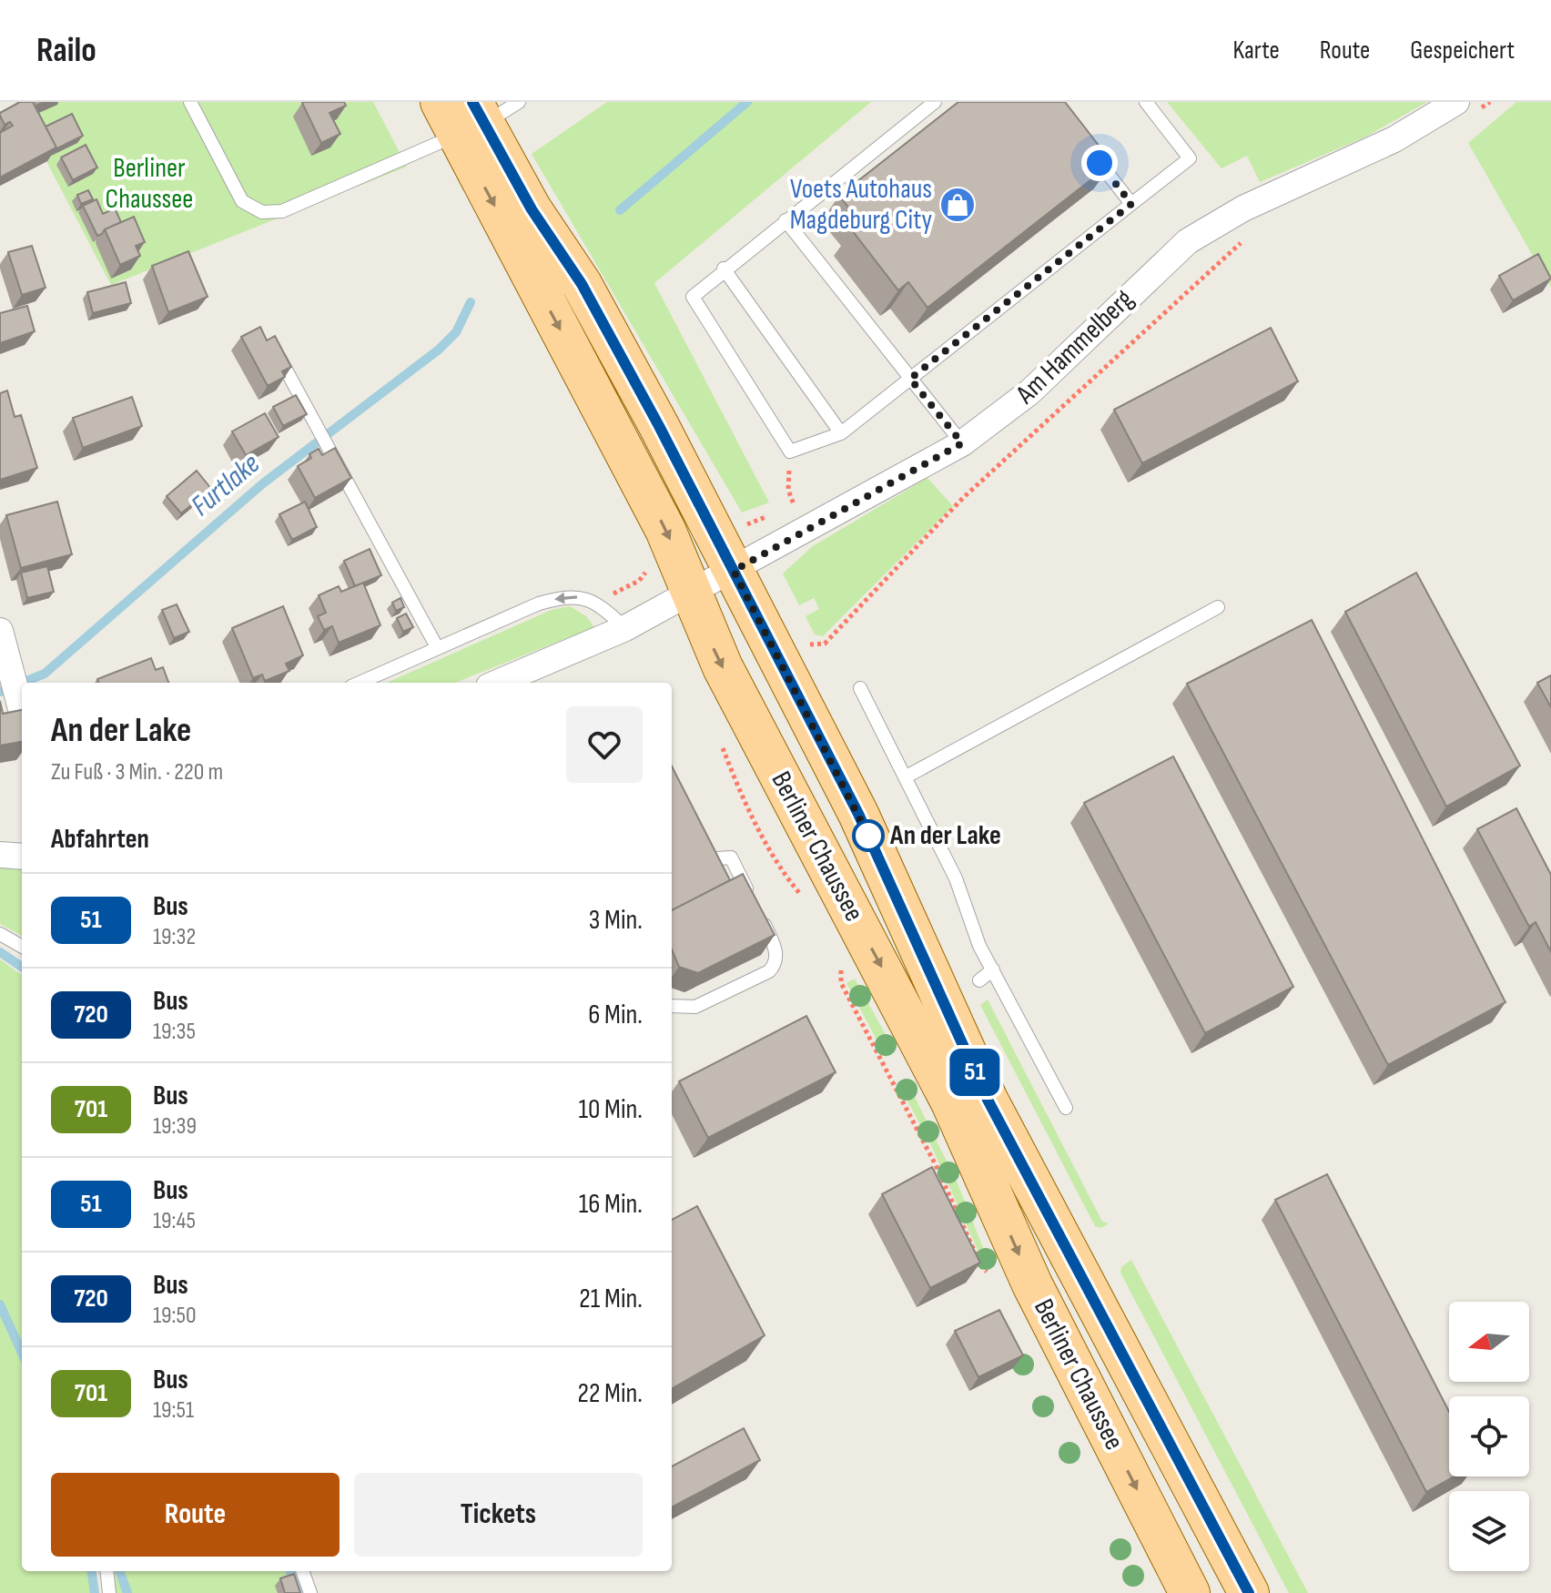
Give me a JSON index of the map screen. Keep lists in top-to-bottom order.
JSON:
{
  "streets": {
    "main road": ["Berliner Chaussee"],
    "street": ["Am Hammelberg"]
  },
  "crossings": [
    ["Am Hammelberg", "Berliner Chaussee"]
  ],
  "water": ["Furtlake"],
  "parks": ["Berliner Chaussee"],
  "places": {
    "shop": ["Voets Autohaus Magdeburg City"],
    "other": ["An der Lake"]
  },
  "lines": ["bus line 51"],
  "north": "left",
  "page": {
    "header": "Railo",
    "nav": ["Karte", "Route", "Gespeichert"],
    "on_map": "51",
    "heading": [
      ["An der Lake", "Zu Fuß · 3 Min. · 220 m"],
      "Abfahrten"
    ],
    "list": [
      {
        "mark": "51",
        "name": "Bus",
        "note": "19:32",
        "value": "3 Min."
      },
      {
        "mark": "720",
        "name": "Bus",
        "note": "19:35",
        "value": "6 Min."
      },
      {
        "mark": "701",
        "name": "Bus",
        "note": "19:39",
        "value": "10 Min."
      },
      {
        "mark": "51",
        "name": "Bus",
        "note": "19:45",
        "value": "16 Min."
      },
      {
        "mark": "720",
        "name": "Bus",
        "note": "19:50",
        "value": "21 Min."
      },
      {
        "mark": "701",
        "name": "Bus",
        "note": "19:51",
        "value": "22 Min."
      }
    ],
    "buttons": ["Route", "Tickets"]
  }
}
